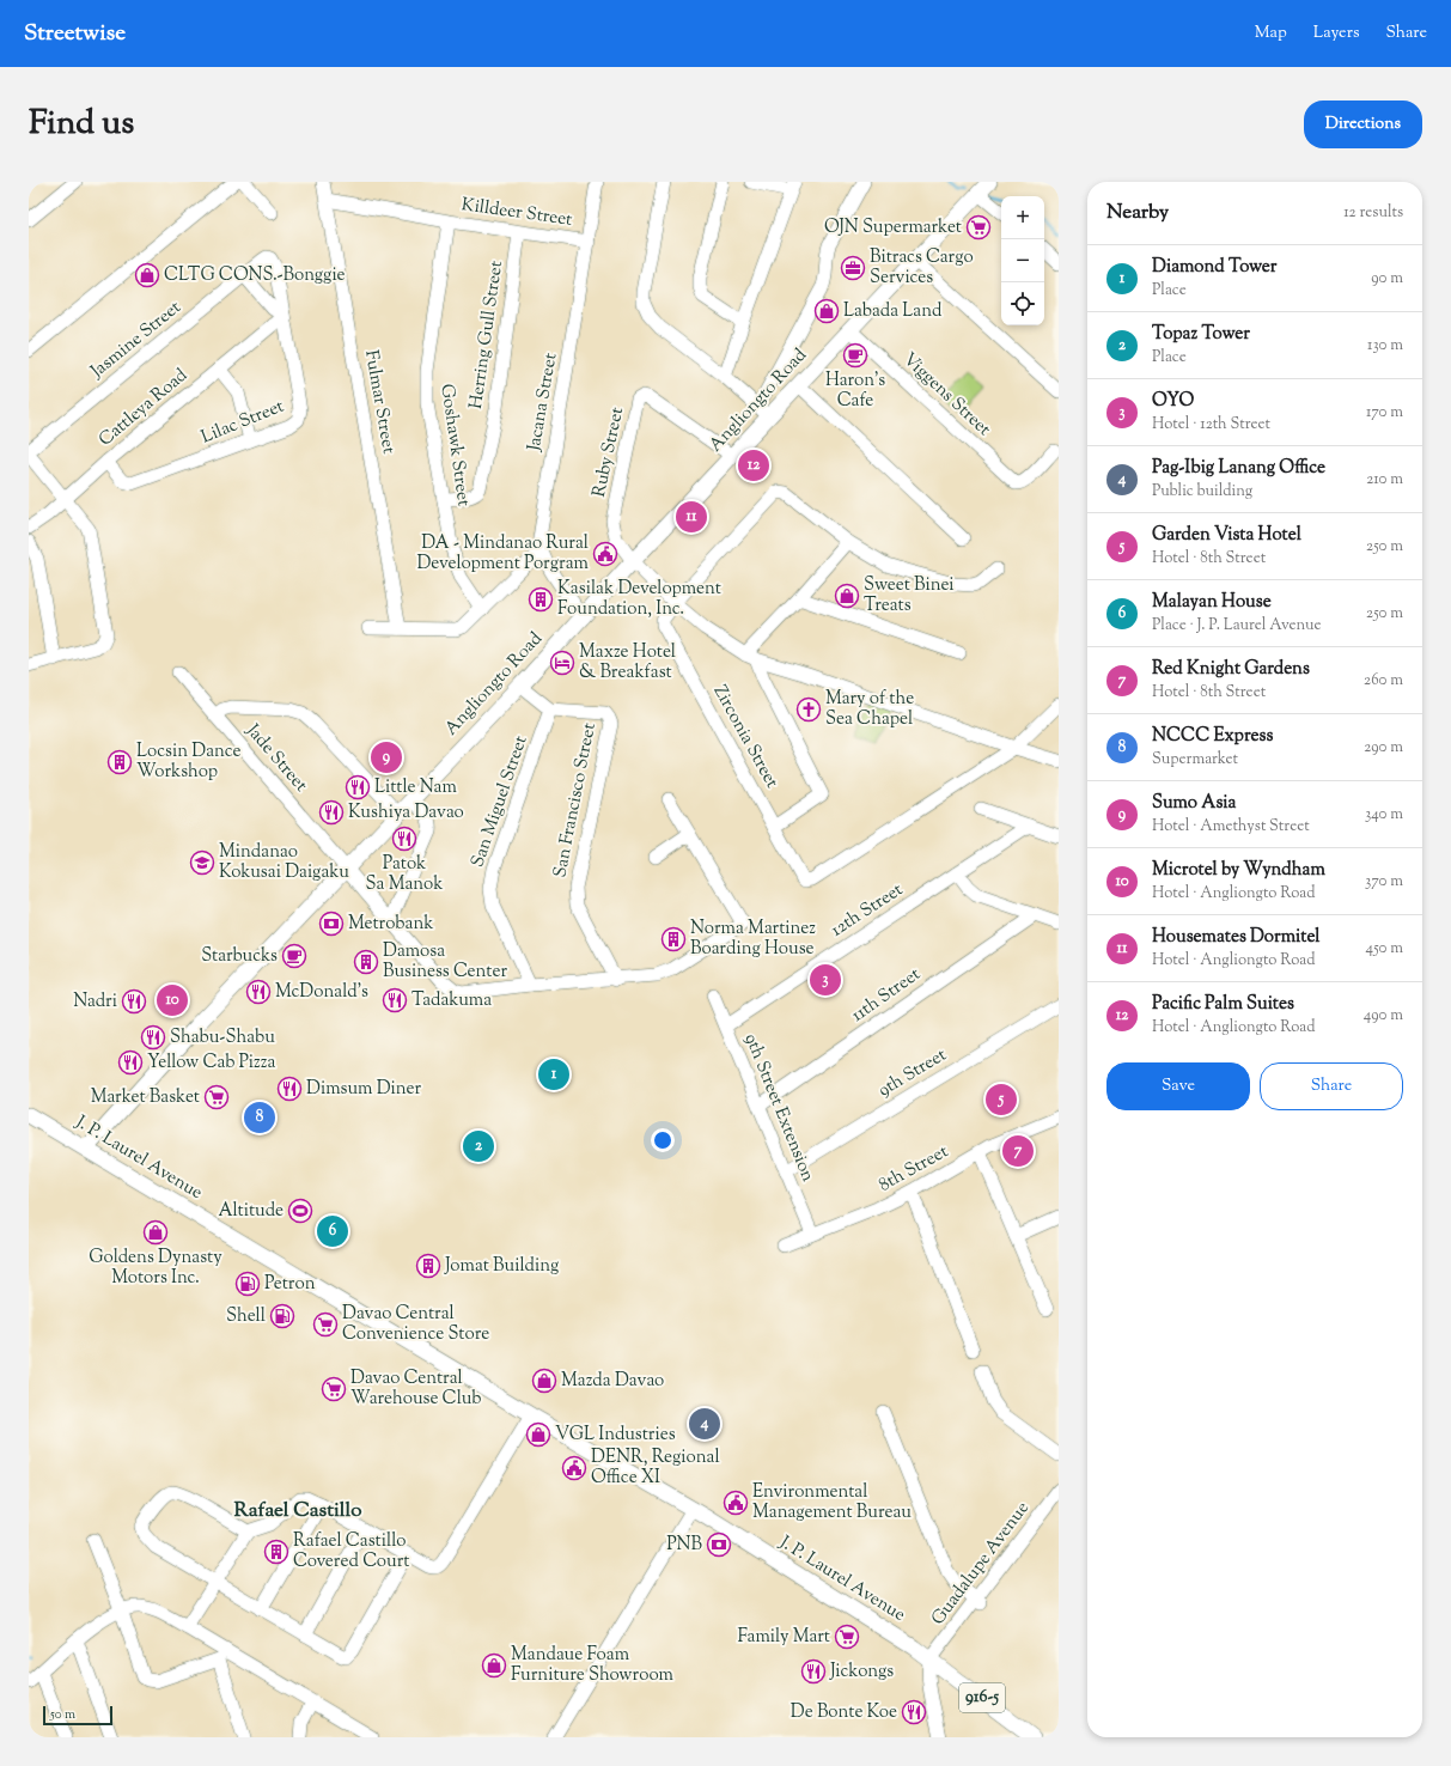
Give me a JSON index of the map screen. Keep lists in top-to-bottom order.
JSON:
{
  "streets": {
    "main road": ["Angliongto Road", "J. P. Laurel Avenue", "916-5"],
    "street": [
      "Killdeer Street",
      "Herring Gull Street",
      "Jasmine Street",
      "Viggens Street",
      "Fulmar Street",
      "Jacana Street",
      "Cattleya Road",
      "Lilac Street",
      "Goshawk Street",
      "Ruby Street",
      "Zirconia Street",
      "Jade Street",
      "San Francisco Street",
      "San Miguel Street",
      "12th Street",
      "11th Street",
      "9th Street",
      "9th Street Extension",
      "8th Street",
      "Guadalupe Avenue"
    ]
  },
  "crossings": [
    ["Killdeer Street", "Herring Gull Street"],
    ["Killdeer Street", "Fulmar Street"],
    ["Killdeer Street", "Jacana Street"],
    ["Killdeer Street", "Goshawk Street"],
    ["Herring Gull Street", "Goshawk Street"],
    ["Jasmine Street", "Lilac Street"],
    ["Viggens Street", "Angliongto Road"],
    ["Angliongto Road", "Jacana Street"],
    ["Angliongto Road", "Ruby Street"],
    ["Angliongto Road", "Jade Street"],
    ["Angliongto Road", "J. P. Laurel Avenue"],
    ["Cattleya Road", "Lilac Street"],
    ["Jade Street", "San Miguel Street"],
    ["San Francisco Street", "San Miguel Street"],
    ["12th Street", "9th Street Extension"],
    ["11th Street", "9th Street Extension"],
    ["9th Street", "9th Street Extension"],
    ["9th Street Extension", "8th Street"],
    ["J. P. Laurel Avenue", "Guadalupe Avenue"]
  ],
  "districts": ["Rafael Castillo"],
  "places": {
    "supermarket": [
      "OJN Supermarket",
      "Market Basket",
      "Davao Central Convenience Store",
      "Davao Central Warehouse Club",
      "Family Mart"
    ],
    "office": ["Bitracs Cargo Services"],
    "shop": [
      "CLTG CONS.-Bonggie",
      "Labada Land",
      "Sweet Binei Treats",
      "Goldens Dynasty Motors Inc.",
      "Mazda Davao",
      "VGL Industries",
      "Mandaue Foam Furniture Showroom"
    ],
    "cafe": ["Haron's Cafe", "Starbucks"],
    "public building": ["DA - Mindanao Rural Development Porgram", "DENR, Regional Office XI", "Environmental Management Bureau"],
    "building": [
      "Kasilak Development Foundation, Inc.",
      "Locsin Dance Workshop",
      "Norma Martinez Boarding House",
      "Damosa Business Center",
      "Jomat Building",
      "Rafael Castillo Covered Court"
    ],
    "hotel": ["Maxze Hotel & Breakfast"],
    "church": ["Mary of the Sea Chapel"],
    "restaurant": [
      "Little Nam",
      "Kushiya Davao",
      "Patok Sa Manok",
      "McDonald's",
      "Tadakuma",
      "Nadri",
      "Shabu-Shabu",
      "Yellow Cab Pizza",
      "Dimsum Diner",
      "Jickongs",
      "De Bonte Koe"
    ],
    "school or university": ["Mindanao Kokusai Daigaku"],
    "bank": ["Metrobank", "PNB"],
    "sports": ["Altitude"],
    "fuel station": ["Petron", "Shell"]
  },
  "scale_bar": "50 m",
  "page": {
    "header": "Streetwise",
    "nav": ["Map", "Layers", "Share"],
    "title": "Find us",
    "buttons": [
      "Directions",
      ["Save", "Share"]
    ],
    "heading": ["Nearby", "12 results"],
    "map_buttons": ["+", "−"],
    "list": [
      {
        "mark": "1",
        "name": "Diamond Tower",
        "note": "Place",
        "value": "90 m"
      },
      {
        "mark": "2",
        "name": "Topaz Tower",
        "note": "Place",
        "value": "130 m"
      },
      {
        "mark": "3",
        "name": "OYO",
        "note": "Hotel · 12th Street",
        "value": "170 m"
      },
      {
        "mark": "4",
        "name": "Pag-Ibig Lanang Office",
        "note": "Public building",
        "value": "210 m"
      },
      {
        "mark": "5",
        "name": "Garden Vista Hotel",
        "note": "Hotel · 8th Street",
        "value": "250 m"
      },
      {
        "mark": "6",
        "name": "Malayan House",
        "note": "Place · J. P. Laurel Avenue",
        "value": "250 m"
      },
      {
        "mark": "7",
        "name": "Red Knight Gardens",
        "note": "Hotel · 8th Street",
        "value": "260 m"
      },
      {
        "mark": "8",
        "name": "NCCC Express",
        "note": "Supermarket",
        "value": "290 m"
      },
      {
        "mark": "9",
        "name": "Sumo Asia",
        "note": "Hotel · Amethyst Street",
        "value": "340 m"
      },
      {
        "mark": "10",
        "name": "Microtel by Wyndham",
        "note": "Hotel · Angliongto Road",
        "value": "370 m"
      },
      {
        "mark": "11",
        "name": "Housemates Dormitel",
        "note": "Hotel · Angliongto Road",
        "value": "450 m"
      },
      {
        "mark": "12",
        "name": "Pacific Palm Suites",
        "note": "Hotel · Angliongto Road",
        "value": "490 m"
      }
    ],
    "pins": [
      "12",
      "11",
      "9",
      "3",
      "10",
      "1",
      "5",
      "8",
      "2",
      "7",
      "6",
      "4"
    ],
    "scale": "50 m"
  }
}
